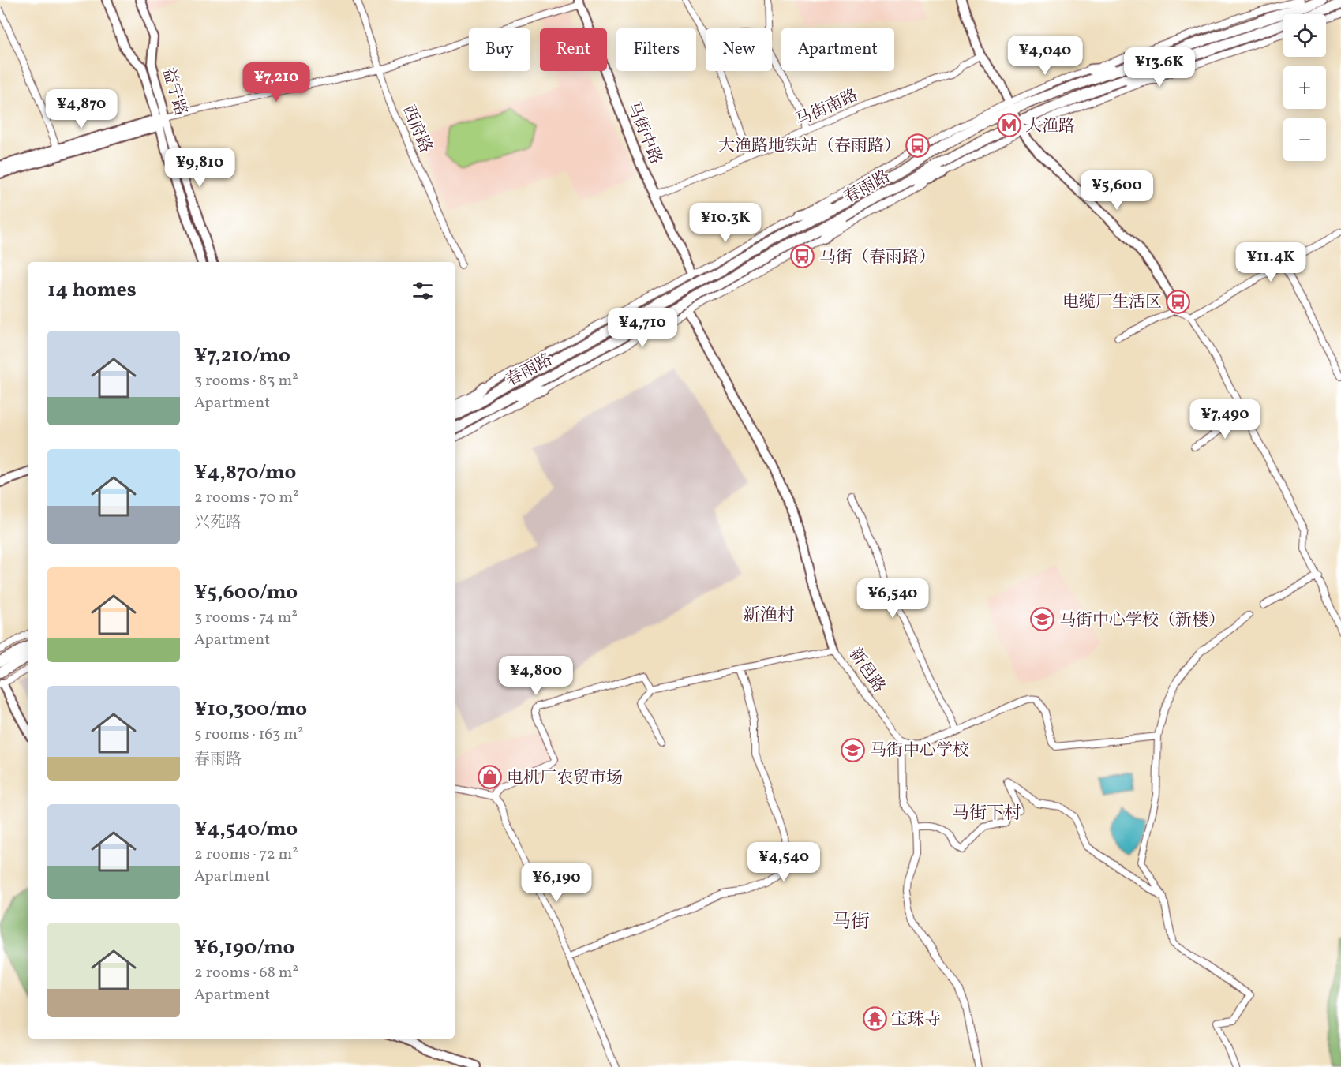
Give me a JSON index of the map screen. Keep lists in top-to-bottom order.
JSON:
{
  "streets": {
    "main road": ["春雨路"],
    "street": [
      "益宁路",
      "马街南路",
      "西府路",
      "马街中路",
      "新邑路"
    ]
  },
  "crossings": [
    ["马街南路", "马街中路"]
  ],
  "districts": ["新渔村", "马街下村", "马街"],
  "places": {
    "metro station": ["大渔路"],
    "bus stop": ["大渔路地铁站（春雨路）", "马街（春雨路）", "电缆厂生活区"],
    "school or university": ["马街中心学校（新楼）", "马街中心学校"],
    "shop": ["电机厂农贸市场"],
    "temple": ["宝珠寺"]
  },
  "page": {
    "map_buttons": ["+", "−"],
    "chip": [
      "Buy",
      "Rent",
      "Filters",
      "New",
      "Apartment"
    ],
    "price": [
      "¥4,040",
      "¥13.6K",
      "¥7,210",
      "¥4,870",
      "¥9,810",
      "¥5,600",
      "¥10.3K",
      "¥11.4K",
      "¥4,710",
      "¥7,490",
      "¥6,540",
      "¥4,800",
      "¥4,540",
      "¥6,190"
    ],
    "heading": "14 homes",
    "list": [
      {
        "name": "¥7,210/mo",
        "note": "3 rooms · 83 m² · Apartment"
      },
      {
        "name": "¥4,870/mo",
        "note": "2 rooms · 70 m² · 兴苑路"
      },
      {
        "name": "¥5,600/mo",
        "note": "3 rooms · 74 m² · Apartment"
      },
      {
        "name": "¥10,300/mo",
        "note": "5 rooms · 163 m² · 春雨路"
      },
      {
        "name": "¥4,540/mo",
        "note": "2 rooms · 72 m² · Apartment"
      },
      {
        "name": "¥6,190/mo",
        "note": "2 rooms · 68 m² · Apartment"
      }
    ]
  }
}
